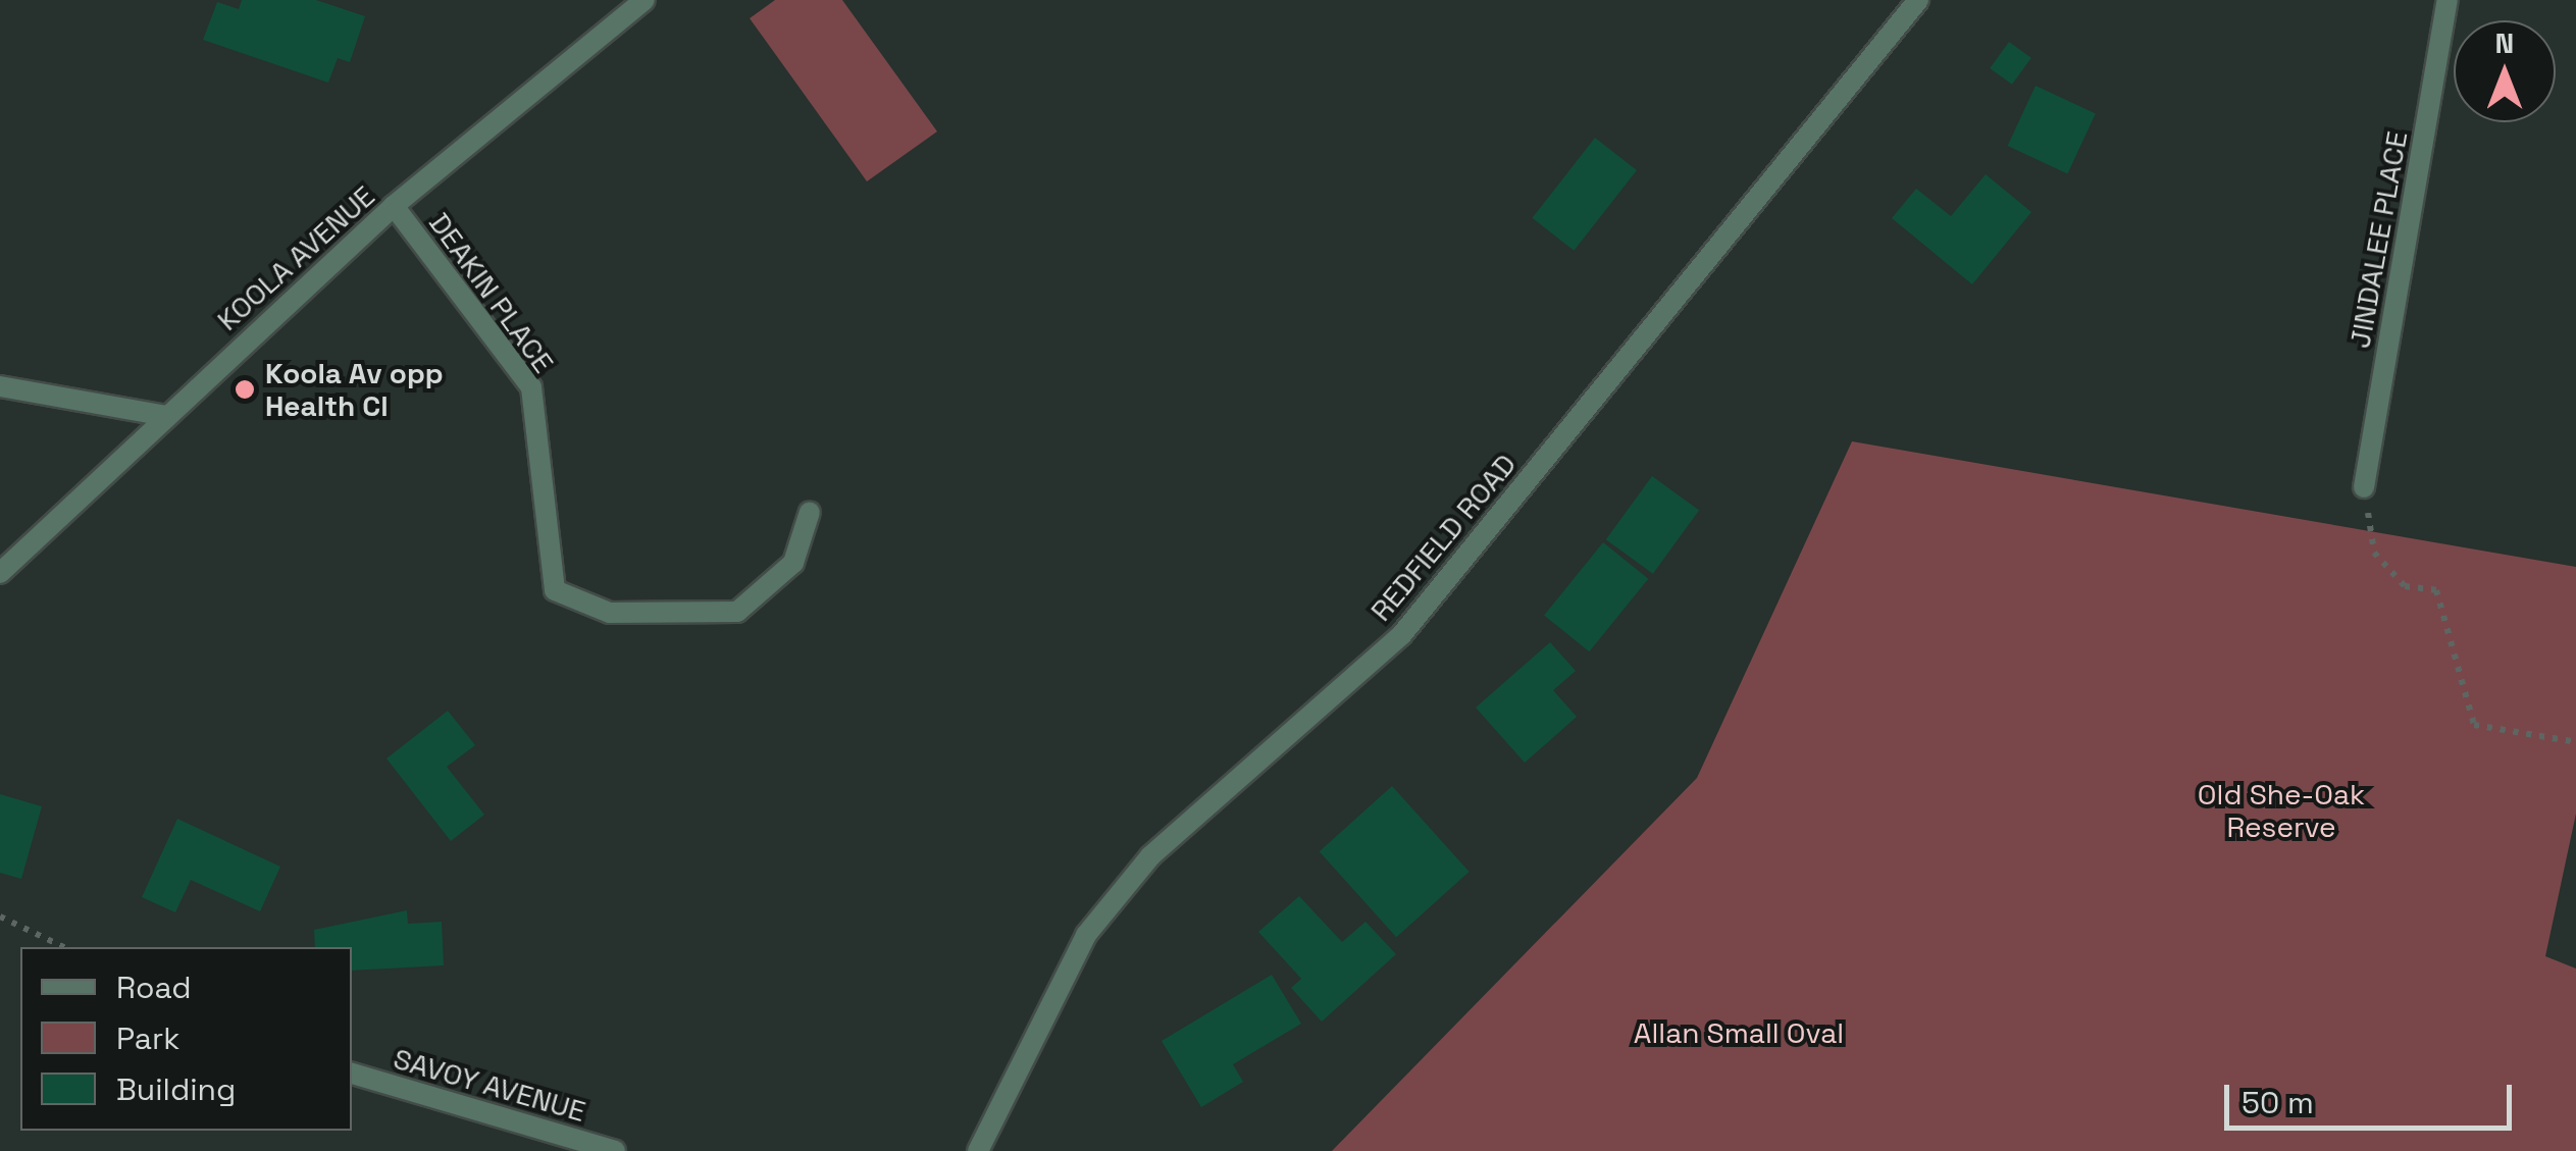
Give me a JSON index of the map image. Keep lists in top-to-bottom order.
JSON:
{
  "streets": {
    "street": [
      "JINDALEE PLACE",
      "KOOLA AVENUE",
      "DEAKIN PLACE",
      "REDFIELD ROAD",
      "SAVOY AVENUE"
    ]
  },
  "crossings": [
    ["KOOLA AVENUE", "DEAKIN PLACE"]
  ],
  "parks": ["Old She-Oak Reserve", "Allan Small Oval"],
  "places": ["Koola Av opp Health Cl"],
  "legend": ["Road", "Park", "Building"],
  "scale_bar": "50 m",
  "north": "top"
}
